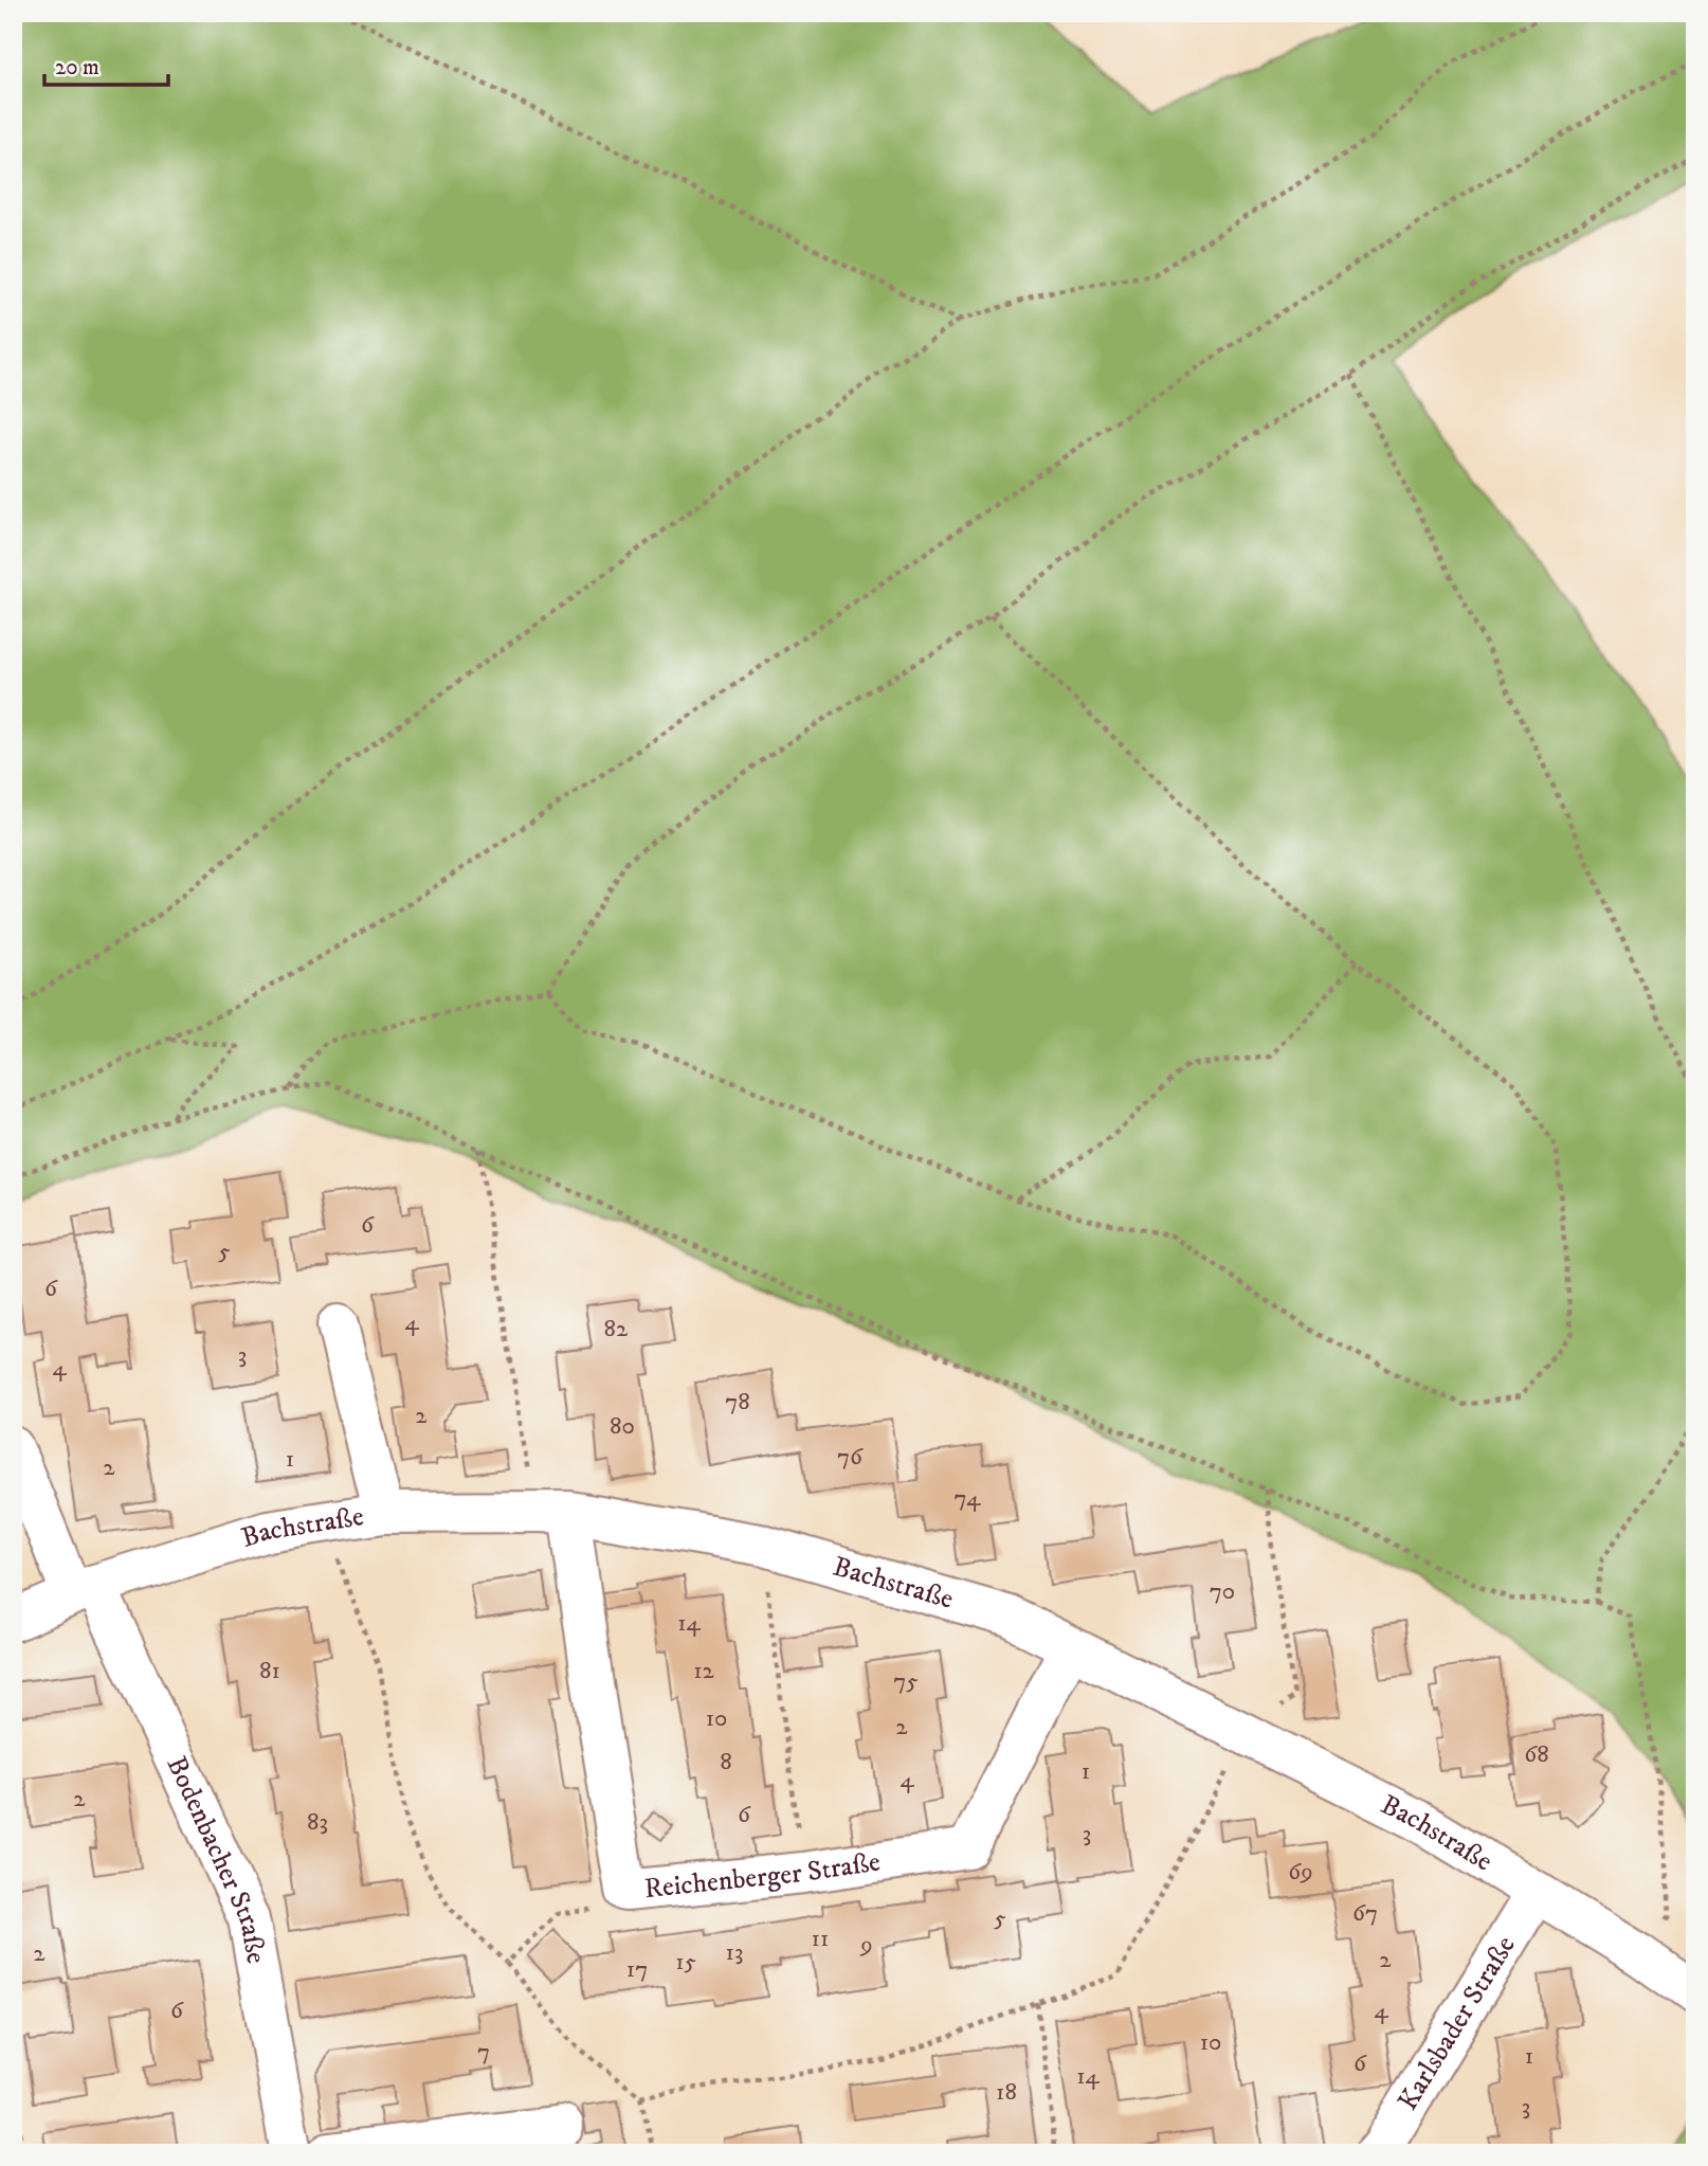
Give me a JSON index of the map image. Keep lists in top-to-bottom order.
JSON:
{
  "streets": {
    "street": [
      "Bachstraße",
      "Bodenbacher Straße",
      "Reichenberger Straße",
      "Karlsbader Straße"
    ]
  },
  "crossings": [
    ["Bachstraße", "Bodenbacher Straße"],
    ["Bachstraße", "Reichenberger Straße"],
    ["Bachstraße", "Karlsbader Straße"]
  ],
  "house_numbers": [
    "6",
    "5",
    "6",
    "4",
    "82",
    "3",
    "4",
    "78",
    "2",
    "80",
    "76",
    "1",
    "2",
    "74",
    "70",
    "14",
    "81",
    "12",
    "75",
    "10",
    "2",
    "68",
    "8",
    "1",
    "4",
    "2",
    "6",
    "83",
    "3",
    "69",
    "67",
    "5",
    "11",
    "9",
    "13",
    "2",
    "2",
    "15",
    "17",
    "6",
    "4",
    "10",
    "7",
    "1",
    "6",
    "14",
    "18",
    "3"
  ],
  "scale_bar": "20 m"
}
